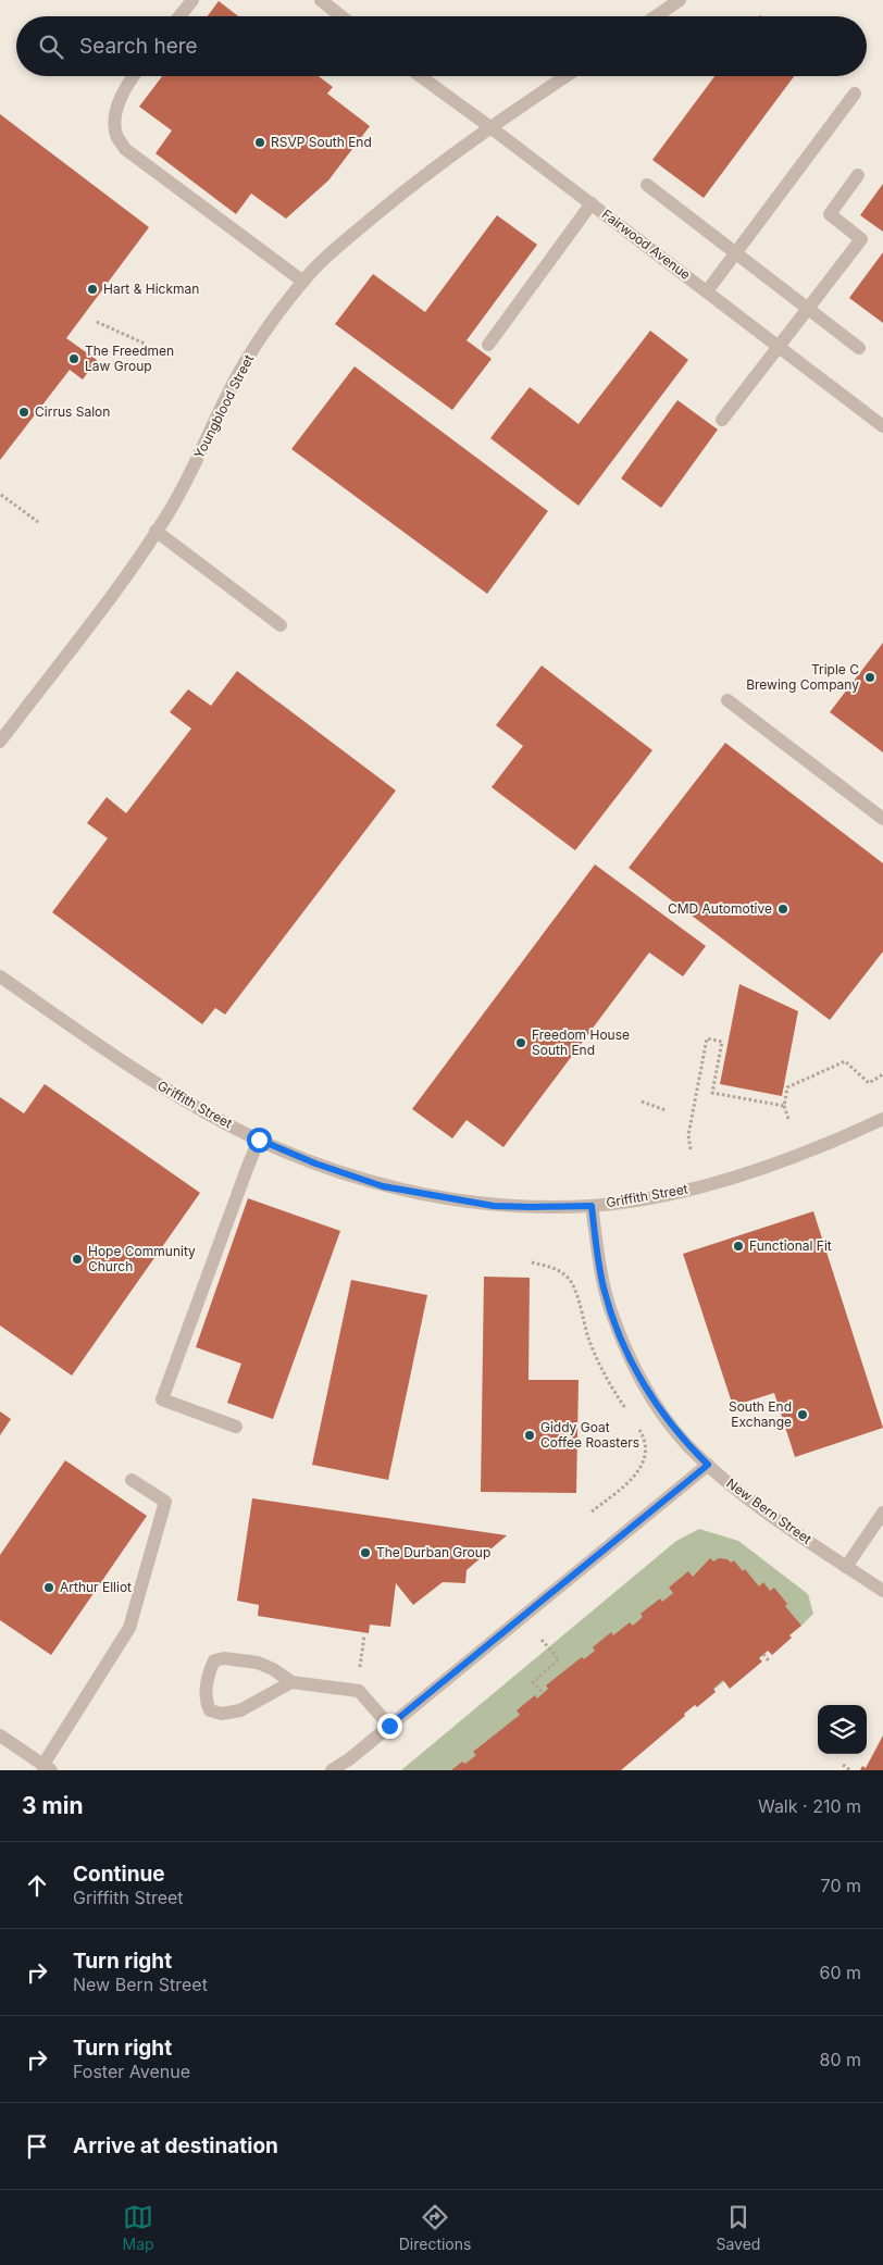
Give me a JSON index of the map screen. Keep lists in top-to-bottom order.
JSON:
{
  "streets": {
    "street": [
      "Fairwood Avenue",
      "Youngblood Street",
      "Griffith Street",
      "New Bern Street"
    ]
  },
  "crossings": [
    ["Fairwood Avenue", "Youngblood Street"],
    ["Griffith Street", "New Bern Street"]
  ],
  "places": [
    "RSVP South End",
    "Hart & Hickman",
    "The Freedmen Law Group",
    "Cirrus Salon",
    "Triple C Brewing Company",
    "CMD Automotive",
    "Freedom House South End",
    "Functional Fit",
    "Hope Community Church",
    "South End Exchange",
    "Giddy Goat Coffee Roasters",
    "The Durban Group",
    "Arthur Elliot"
  ],
  "page": {
    "search": "Search here",
    "heading": ["3 min", "Walk · 210 m"],
    "list": [
      ["Continue", "Griffith Street", "70 m"],
      ["Turn right", "New Bern Street", "60 m"],
      ["Turn right", "Foster Avenue", "80 m"],
      "Arrive at destination"
    ],
    "nav": ["Map", "Directions", "Saved"]
  }
}
